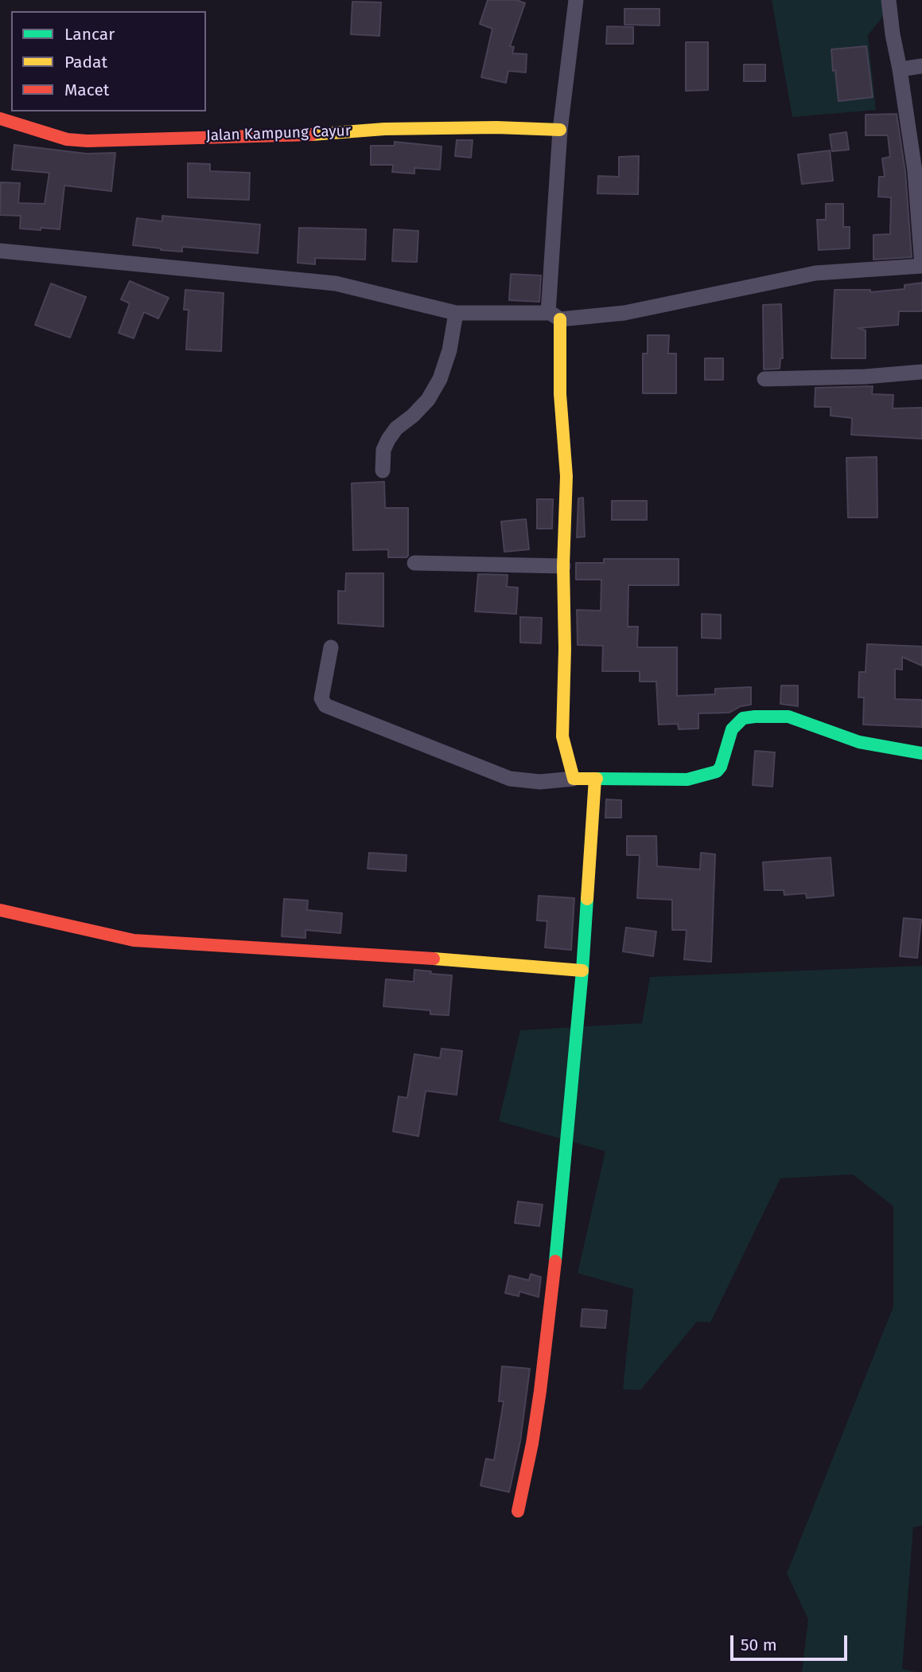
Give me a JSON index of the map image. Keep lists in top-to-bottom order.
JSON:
{
  "streets": {
    "street": ["Jalan Kampung Cayur"]
  },
  "legend": ["Lancar", "Padat", "Macet"],
  "scale_bar": "50 m"
}
